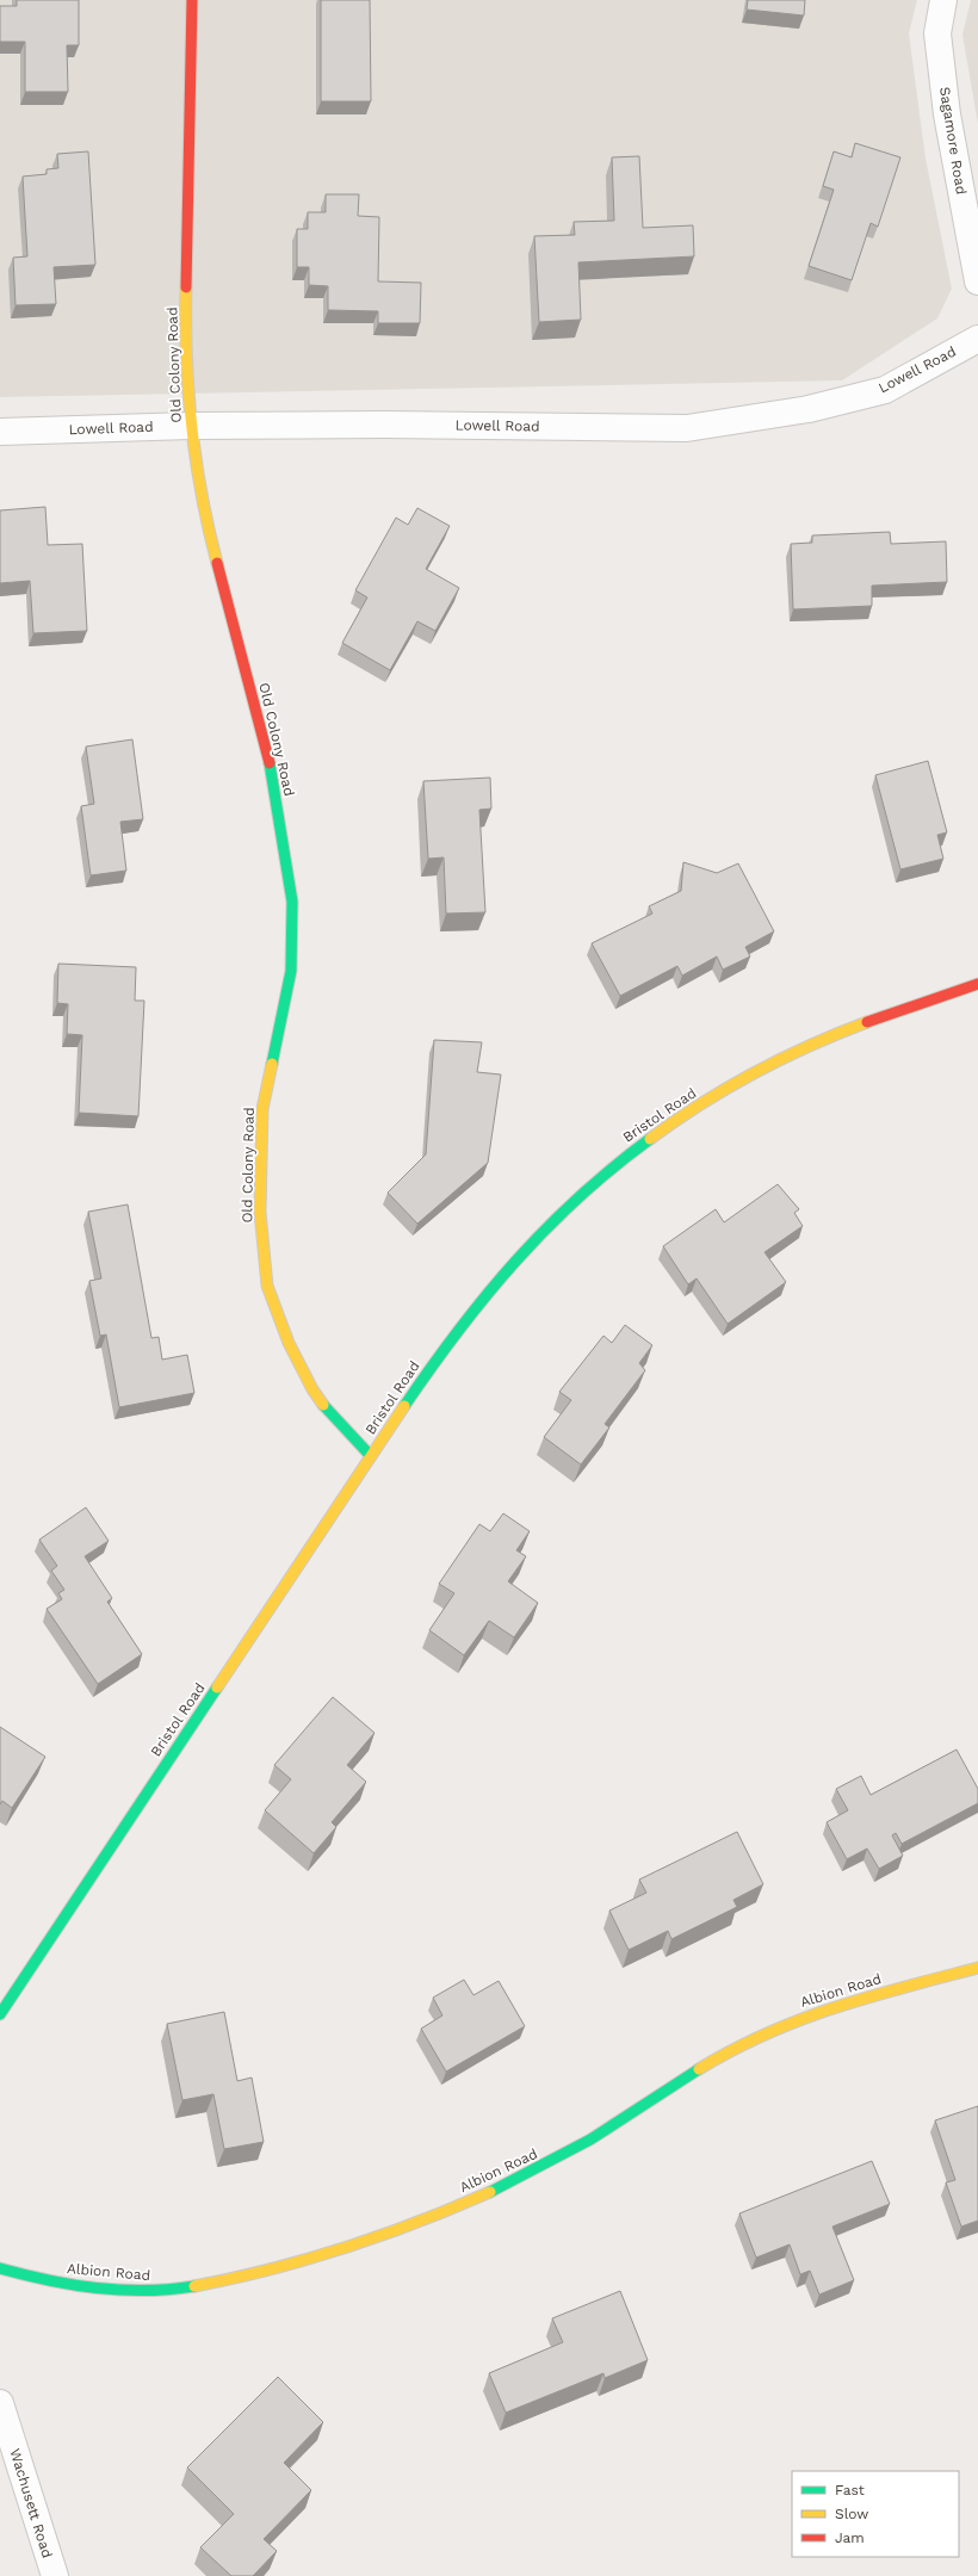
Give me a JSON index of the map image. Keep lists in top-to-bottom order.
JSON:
{
  "streets": {
    "street": [
      "Sagamore Road",
      "Old Colony Road",
      "Lowell Road",
      "Bristol Road",
      "Albion Road",
      "Wachusett Road"
    ]
  },
  "crossings": [
    ["Old Colony Road", "Lowell Road"],
    ["Old Colony Road", "Bristol Road"]
  ],
  "legend": ["Fast", "Slow", "Jam"]
}
